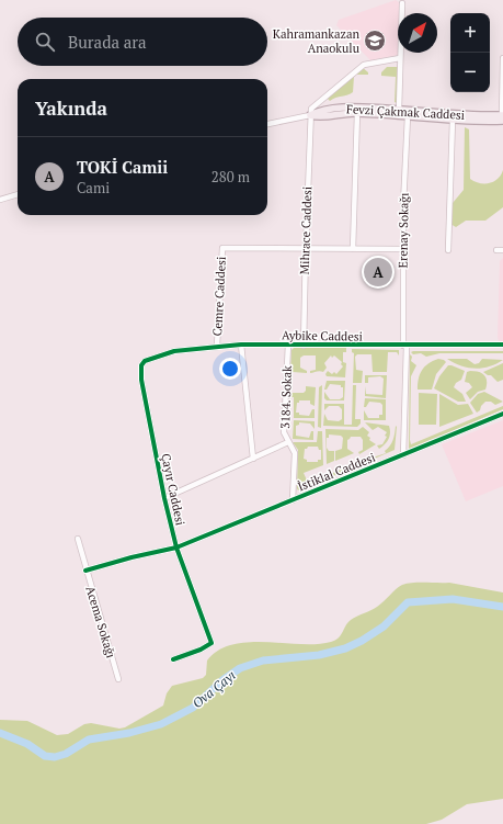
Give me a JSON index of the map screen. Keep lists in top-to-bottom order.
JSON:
{
  "streets": {
    "main road": ["Fevzi Çakmak Caddesi"],
    "street": [
      "Mihrace Caddesi",
      "Erenay Sokağı",
      "Cemre Caddesi",
      "Aybike Caddesi",
      "3184. Sokak",
      "İstiklal Caddesi",
      "Çayır Caddesi",
      "Acema Sokağı"
    ]
  },
  "crossings": [
    ["Fevzi Çakmak Caddesi", "Mihrace Caddesi"],
    ["Fevzi Çakmak Caddesi", "Erenay Sokağı"],
    ["Mihrace Caddesi", "Cemre Caddesi"],
    ["Mihrace Caddesi", "Aybike Caddesi"],
    ["Erenay Sokağı", "Aybike Caddesi"],
    ["Erenay Sokağı", "İstiklal Caddesi"],
    ["Cemre Caddesi", "Aybike Caddesi"],
    ["Aybike Caddesi", "3184. Sokak"],
    ["Aybike Caddesi", "Çayır Caddesi"],
    ["3184. Sokak", "İstiklal Caddesi"],
    ["İstiklal Caddesi", "Çayır Caddesi"],
    ["İstiklal Caddesi", "Acema Sokağı"]
  ],
  "water": ["Ova Çayı"],
  "places": {
    "school or university": ["Kahramankazan Anaokulu"]
  },
  "north": "top right",
  "page": {
    "map_buttons": ["+", "−"],
    "search": "Burada ara",
    "heading": "Yakında",
    "list": [
      {
        "mark": "A",
        "name": "TOKİ Camii",
        "note": "Cami",
        "value": "280 m"
      }
    ],
    "pins": "A"
  }
}
